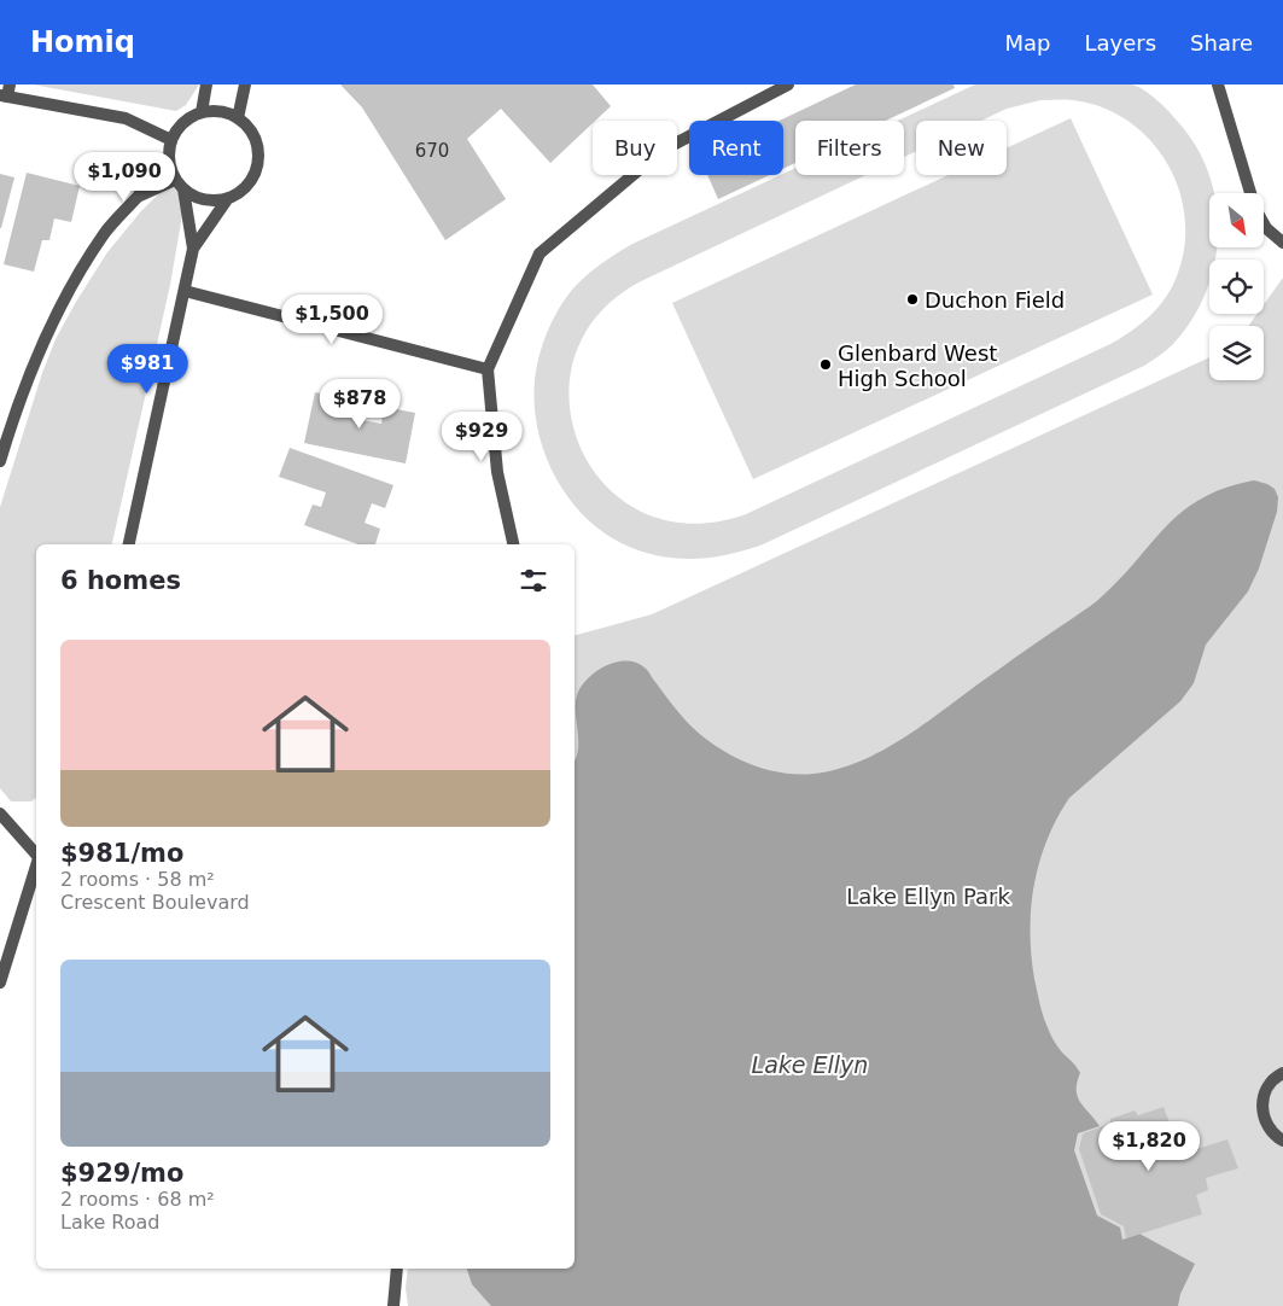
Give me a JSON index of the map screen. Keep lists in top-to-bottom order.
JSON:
{
  "water": ["Lake Ellyn"],
  "parks": ["Lake Ellyn Park"],
  "places": ["Duchon Field", "Glenbard West High School"],
  "house_numbers": ["670"],
  "north": "bottom right",
  "page": {
    "header": "Homiq",
    "nav": ["Map", "Layers", "Share"],
    "chip": [
      "Buy",
      "Rent",
      "Filters",
      "New"
    ],
    "price": [
      "$1,090",
      "$1,500",
      "$981",
      "$878",
      "$929",
      "$1,820"
    ],
    "heading": "6 homes",
    "list": [
      {
        "name": "$981/mo",
        "note": "2 rooms · 58 m² · Crescent Boulevard"
      },
      {
        "name": "$929/mo",
        "note": "2 rooms · 68 m² · Lake Road"
      }
    ]
  }
}
